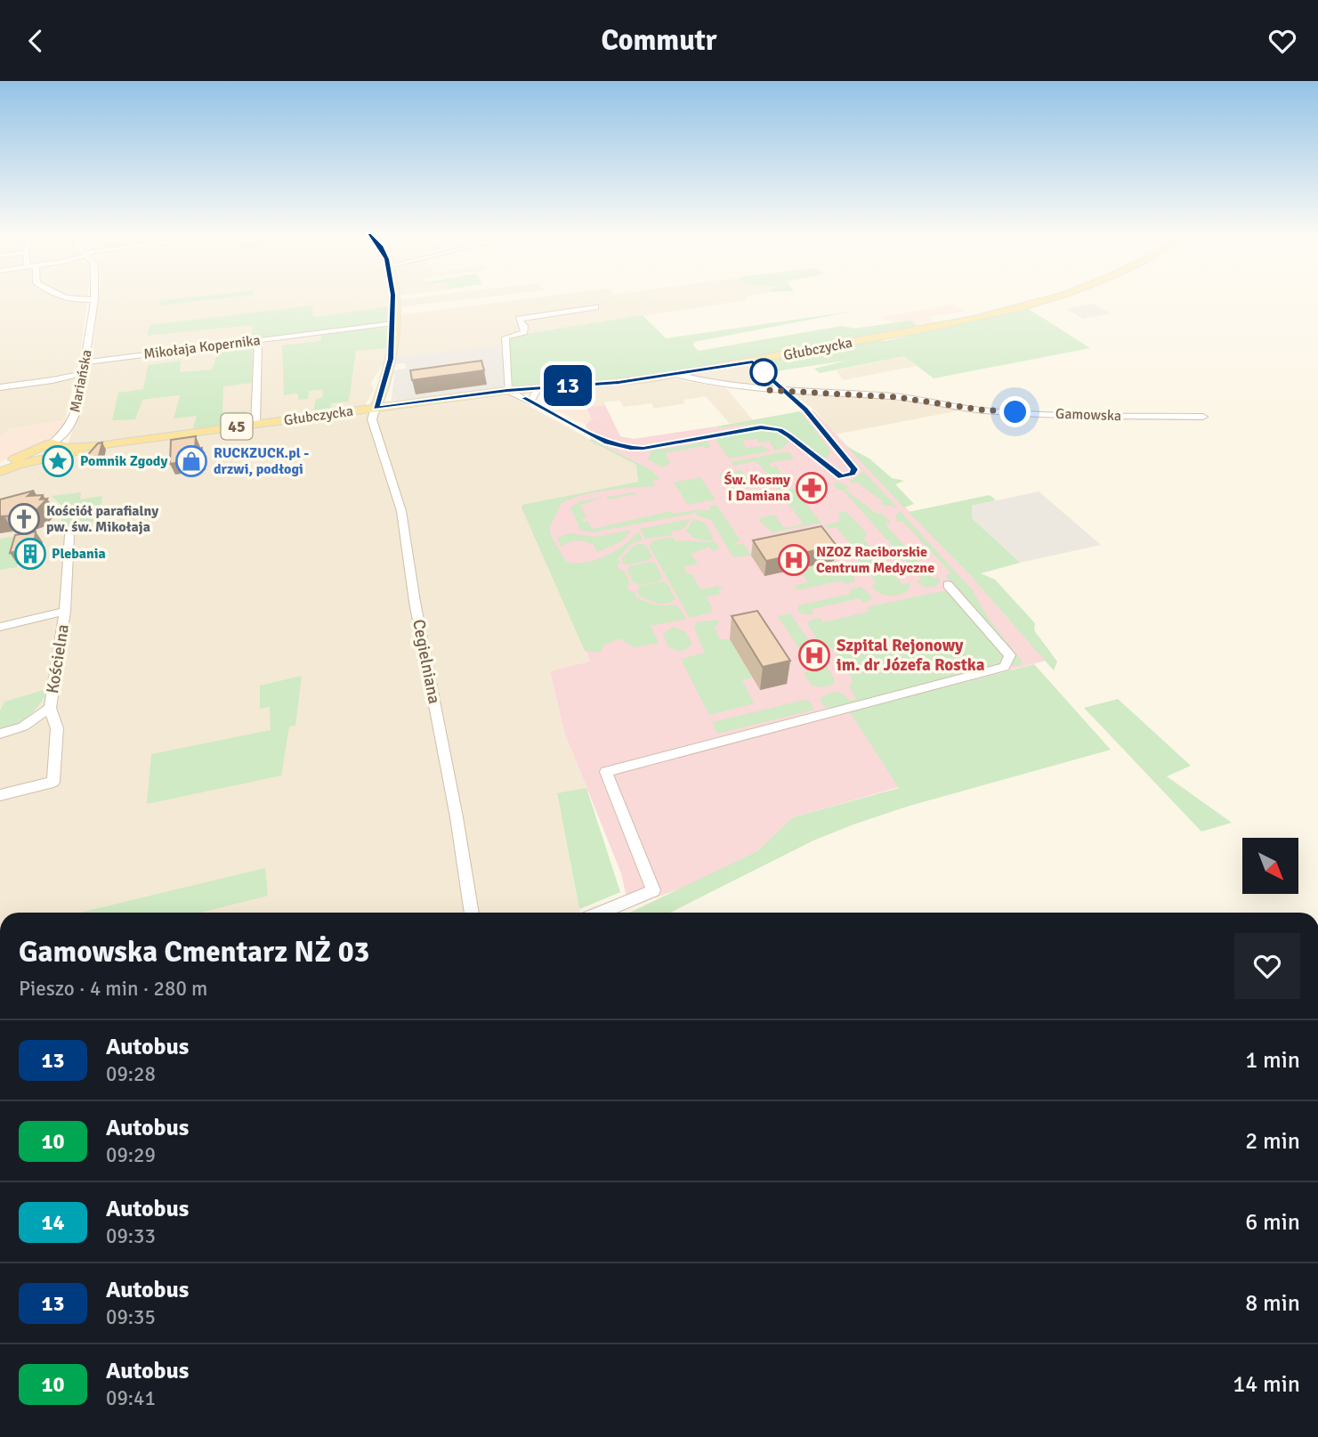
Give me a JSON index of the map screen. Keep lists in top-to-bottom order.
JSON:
{
  "streets": {
    "main road": ["Głubczycka", "45"],
    "street": [
      "Mikołaja Kopernika",
      "Mariańska",
      "Gamowska",
      "Kościelna",
      "Cegielniana"
    ]
  },
  "crossings": [
    ["Mikołaja Kopernika", "Mariańska"],
    ["Głubczycka", "Mariańska"],
    ["Głubczycka", "Gamowska"],
    ["Głubczycka", "45"],
    ["Głubczycka", "Cegielniana"],
    ["Mariańska", "45"]
  ],
  "places": {
    "place": ["Pomnik Zgody"],
    "shop": ["RUCKZUCK.pl - drzwi, podłogi"],
    "pharmacy": ["Św. Kosmy I Damiana"],
    "church": ["Kościół parafialny pw. św. Mikołaja"],
    "building": ["Plebania"],
    "hospital": ["NZOZ Raciborskie Centrum Medyczne", "Szpital Rejonowy im. dr Józefa Rostka"]
  },
  "lines": ["bus line 13"],
  "north": "bottom right",
  "page": {
    "header": "Commutr",
    "on_map": "13",
    "heading": ["Gamowska Cmentarz NŻ 03", "Pieszo · 4 min · 280 m"],
    "list": [
      {
        "mark": "13",
        "name": "Autobus",
        "note": "09:28",
        "value": "1 min"
      },
      {
        "mark": "10",
        "name": "Autobus",
        "note": "09:29",
        "value": "2 min"
      },
      {
        "mark": "14",
        "name": "Autobus",
        "note": "09:33",
        "value": "6 min"
      },
      {
        "mark": "13",
        "name": "Autobus",
        "note": "09:35",
        "value": "8 min"
      },
      {
        "mark": "10",
        "name": "Autobus",
        "note": "09:41",
        "value": "14 min"
      }
    ]
  }
}
